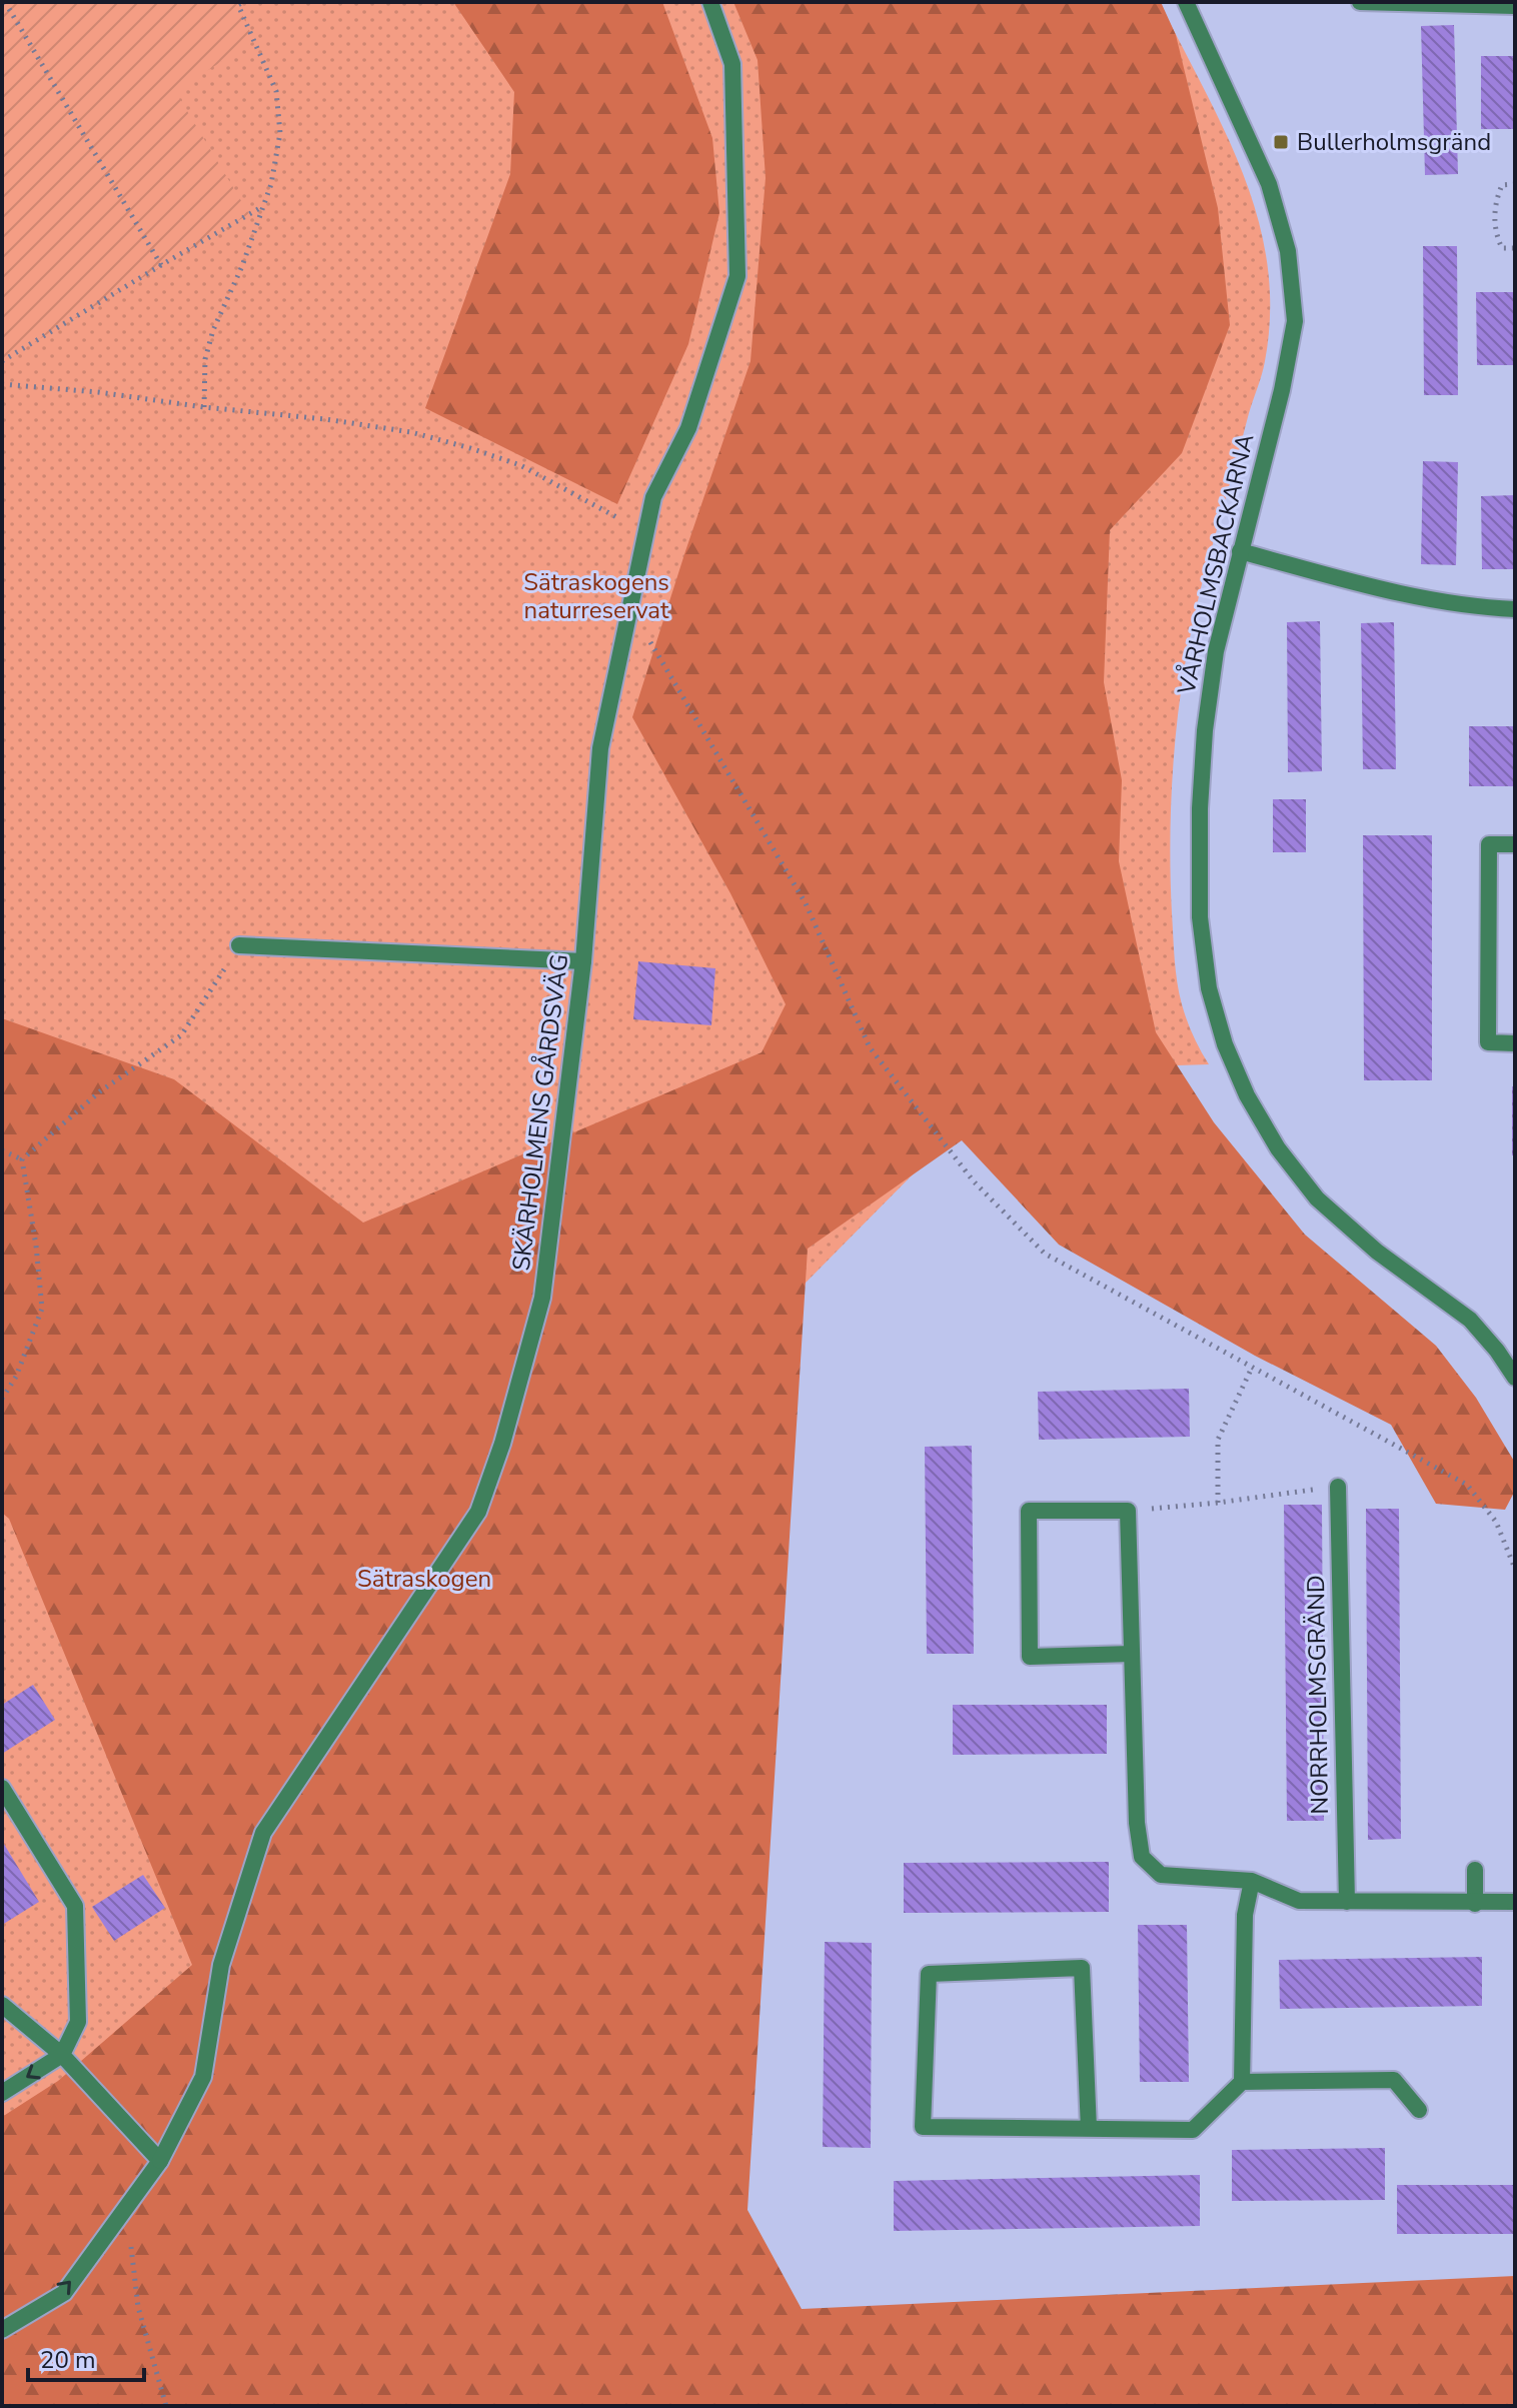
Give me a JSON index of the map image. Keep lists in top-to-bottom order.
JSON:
{
  "streets": {
    "street": ["VÅRHOLMSBACKARNA", "SKÄRHOLMENS GÅRDSVÄG", "NORRHOLMSGRÄND"]
  },
  "parks": ["Sätraskogens naturreservat", "Sätraskogen"],
  "places": {
    "transit": ["Bullerholmsgränd"]
  },
  "scale_bar": "20 m"
}
